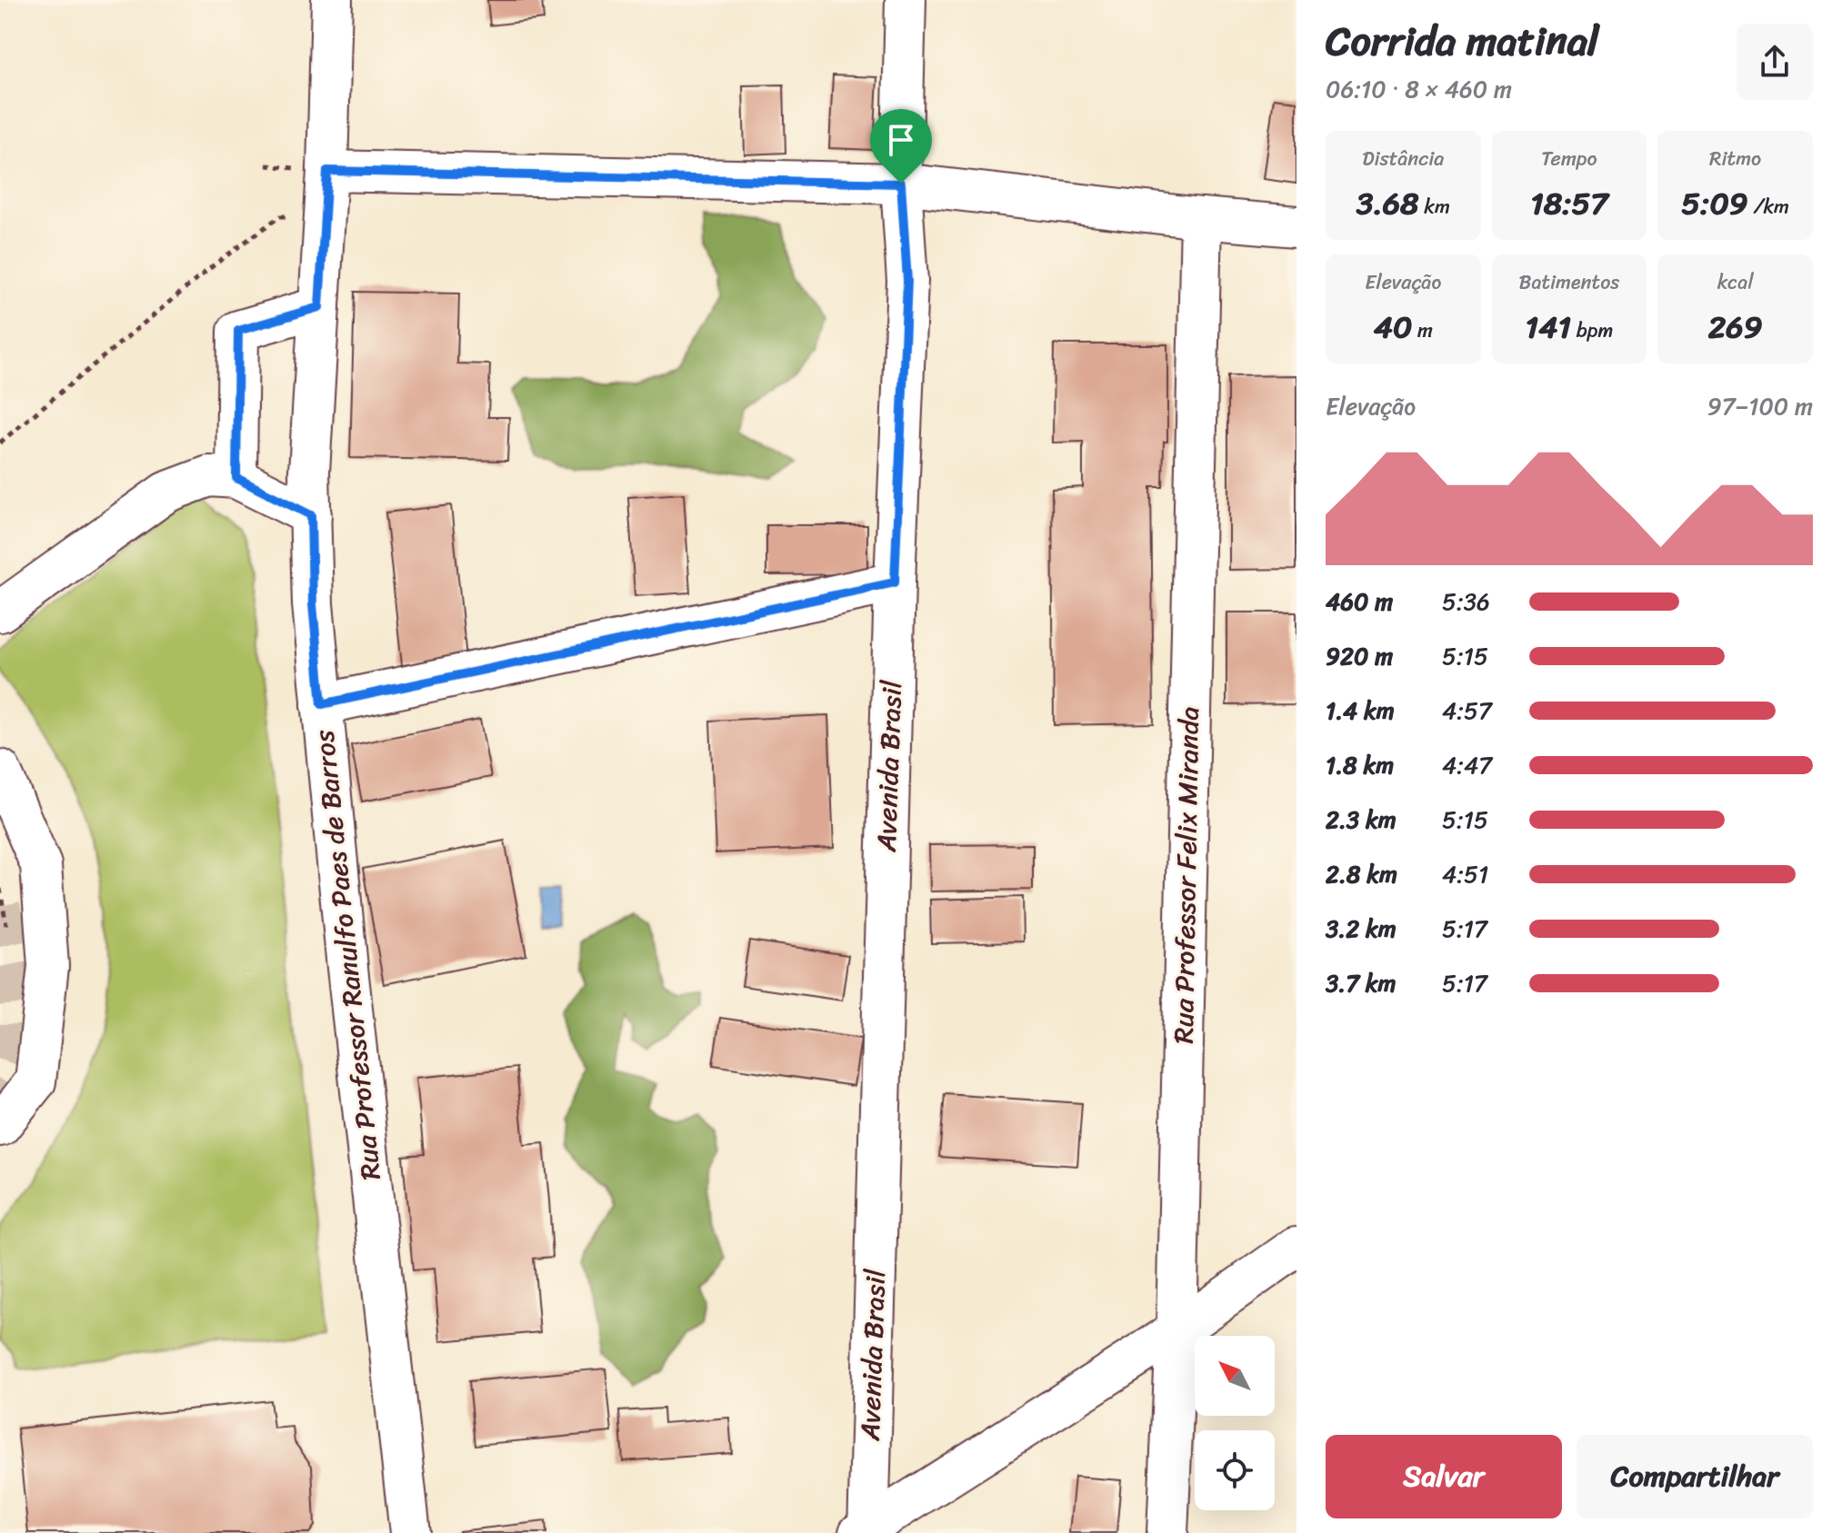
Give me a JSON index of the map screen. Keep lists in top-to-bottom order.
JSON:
{
  "streets": {
    "street": ["Avenida Brasil", "Rua Professor Felix Miranda", "Rua Professor Ranulfo Paes de Barros"]
  },
  "north": "top left",
  "page": {
    "heading": ["Corrida matinal", "06:10 · 8 × 460 m"],
    "stats": [
      ["Distância", "3.68 km"],
      ["Tempo", "18:57"],
      ["Ritmo", "5:09 /km"],
      ["Elevação", "40 m"],
      ["Batimentos", "141 bpm"],
      ["kcal", "269"]
    ],
    "chart": ["Elevação", "97–100 m"],
    "list": [
      {
        "name": "460 m",
        "note": "5:36"
      },
      {
        "name": "920 m",
        "note": "5:15"
      },
      {
        "name": "1.4 km",
        "note": "4:57"
      },
      {
        "name": "1.8 km",
        "note": "4:47"
      },
      {
        "name": "2.3 km",
        "note": "5:15"
      },
      {
        "name": "2.8 km",
        "note": "4:51"
      },
      {
        "name": "3.2 km",
        "note": "5:17"
      },
      {
        "name": "3.7 km",
        "note": "5:17"
      }
    ],
    "buttons": ["Salvar", "Compartilhar"]
  }
}
